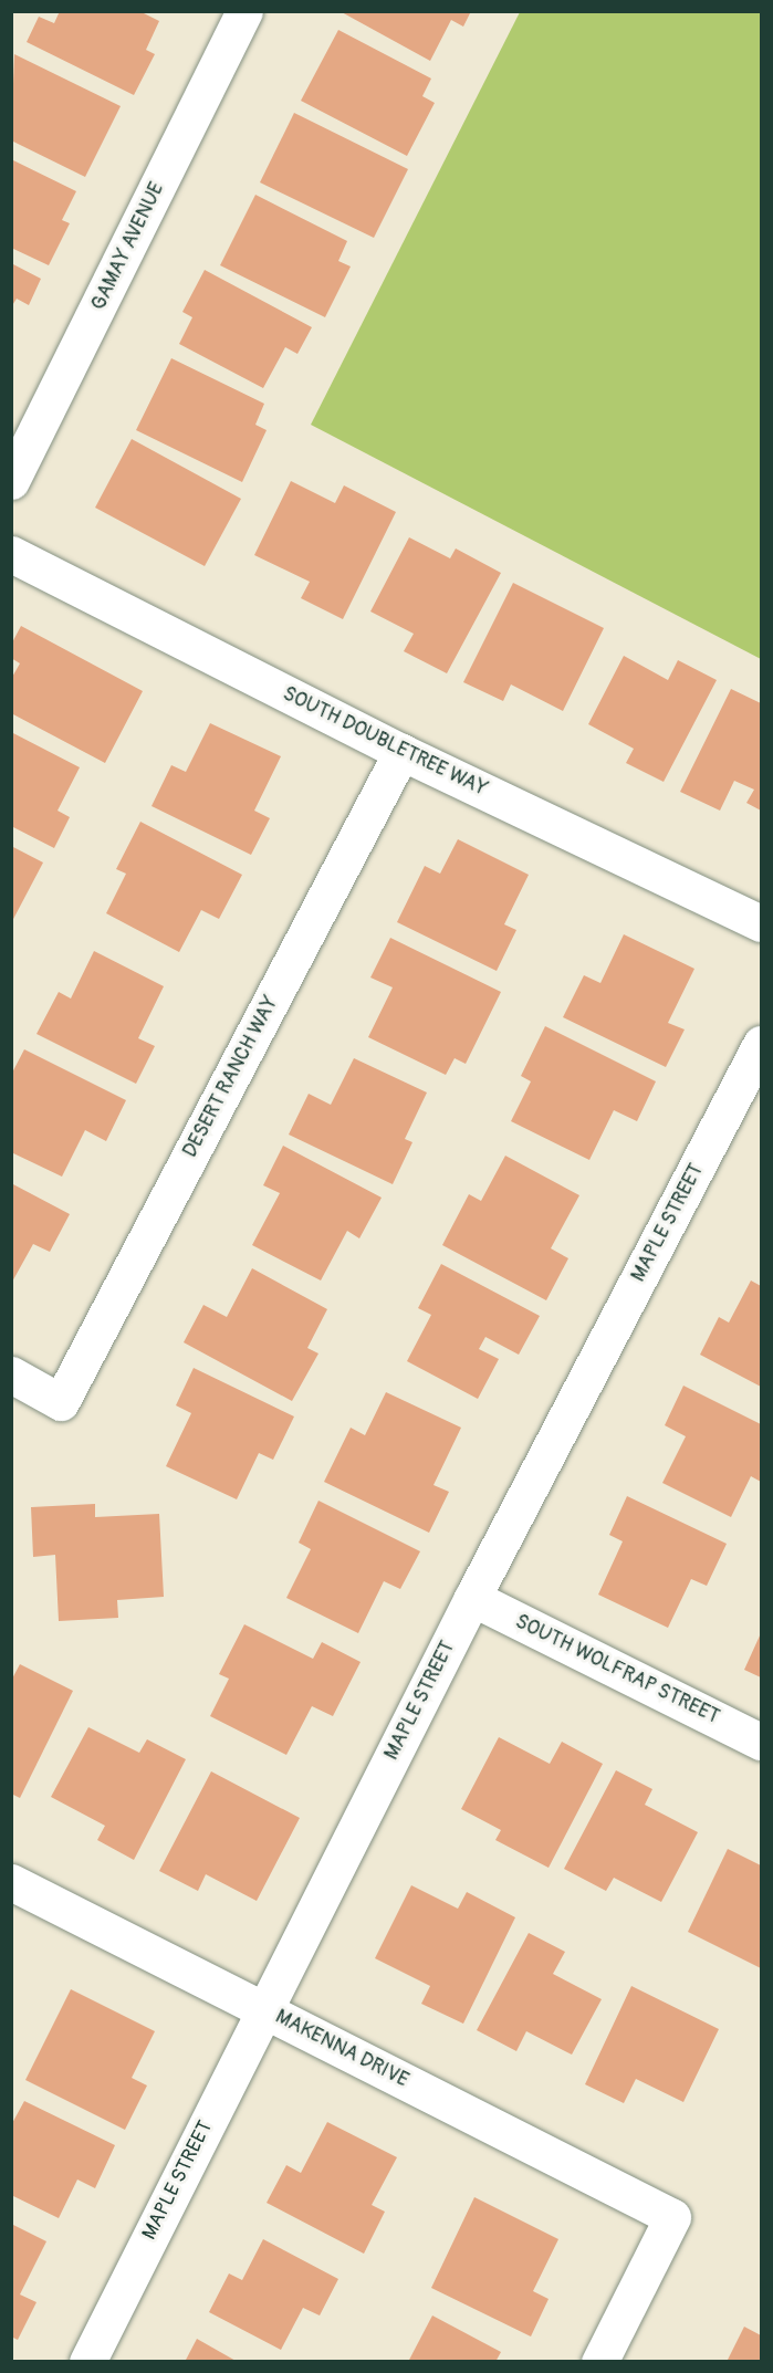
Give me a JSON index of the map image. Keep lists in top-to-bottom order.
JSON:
{
  "streets": {
    "street": [
      "GAMAY AVENUE",
      "SOUTH DOUBLETREE WAY",
      "DESERT RANCH WAY",
      "MAPLE STREET",
      "SOUTH WOLFRAP STREET",
      "MAKENNA DRIVE"
    ]
  },
  "crossings": [
    ["SOUTH DOUBLETREE WAY", "DESERT RANCH WAY"],
    ["MAPLE STREET", "SOUTH WOLFRAP STREET"],
    ["MAPLE STREET", "MAKENNA DRIVE"]
  ]
}
